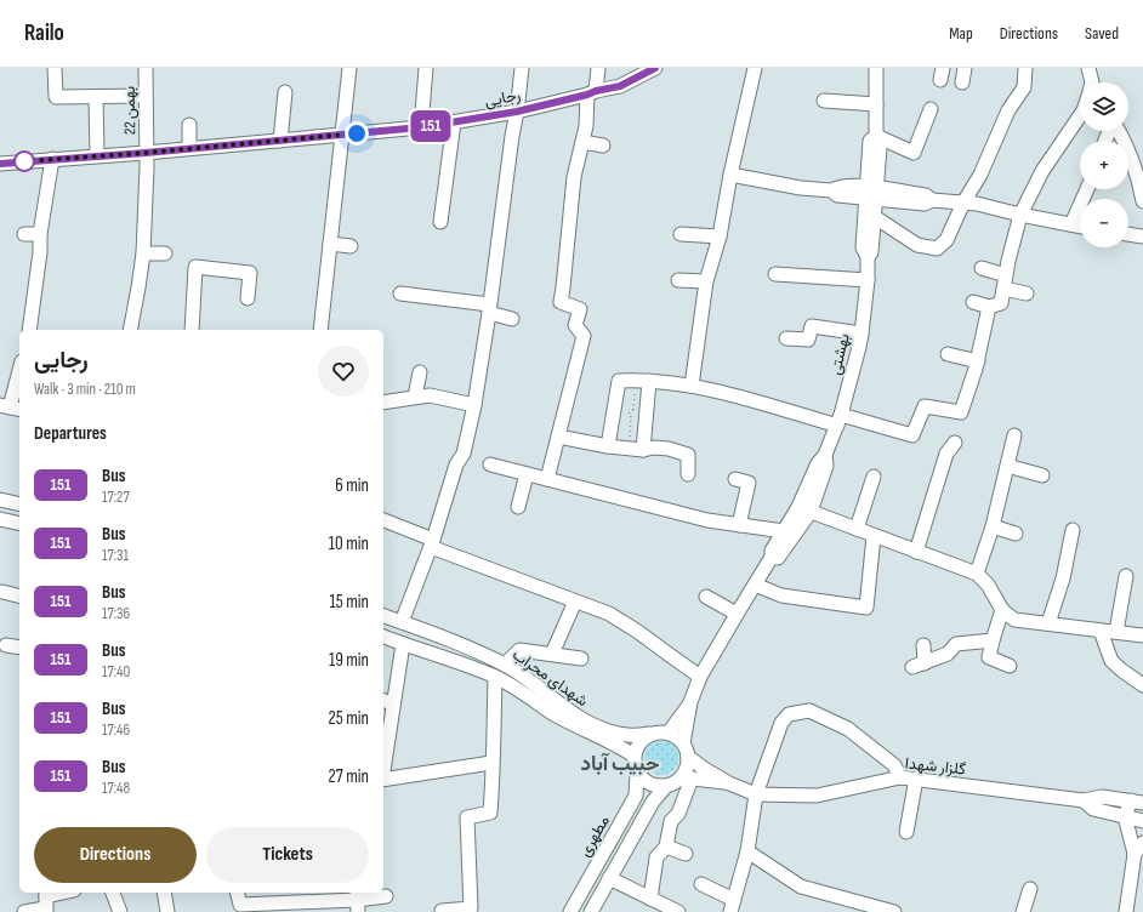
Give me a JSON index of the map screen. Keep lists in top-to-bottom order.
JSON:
{
  "streets": {
    "street": [
      "رجایی",
      "22 بهمن",
      "بهشتی",
      "شهدای محراب",
      "گلزار شهدا",
      "مطهری"
    ]
  },
  "crossings": [
    ["رجایی", "22 بهمن"],
    ["شهدای محراب", "مطهری"]
  ],
  "districts": ["حبیب آباد"],
  "lines": ["bus line 151"],
  "page": {
    "header": "Railo",
    "nav": ["Map", "Directions", "Saved"],
    "on_map": "151",
    "map_buttons": ["+", "−"],
    "heading": [
      ["رجایی", "Walk · 3 min · 210 m"],
      "Departures"
    ],
    "list": [
      {
        "mark": "151",
        "name": "Bus",
        "note": "17:27",
        "value": "6 min"
      },
      {
        "mark": "151",
        "name": "Bus",
        "note": "17:31",
        "value": "10 min"
      },
      {
        "mark": "151",
        "name": "Bus",
        "note": "17:36",
        "value": "15 min"
      },
      {
        "mark": "151",
        "name": "Bus",
        "note": "17:40",
        "value": "19 min"
      },
      {
        "mark": "151",
        "name": "Bus",
        "note": "17:46",
        "value": "25 min"
      },
      {
        "mark": "151",
        "name": "Bus",
        "note": "17:48",
        "value": "27 min"
      }
    ],
    "buttons": ["Directions", "Tickets"]
  }
}
